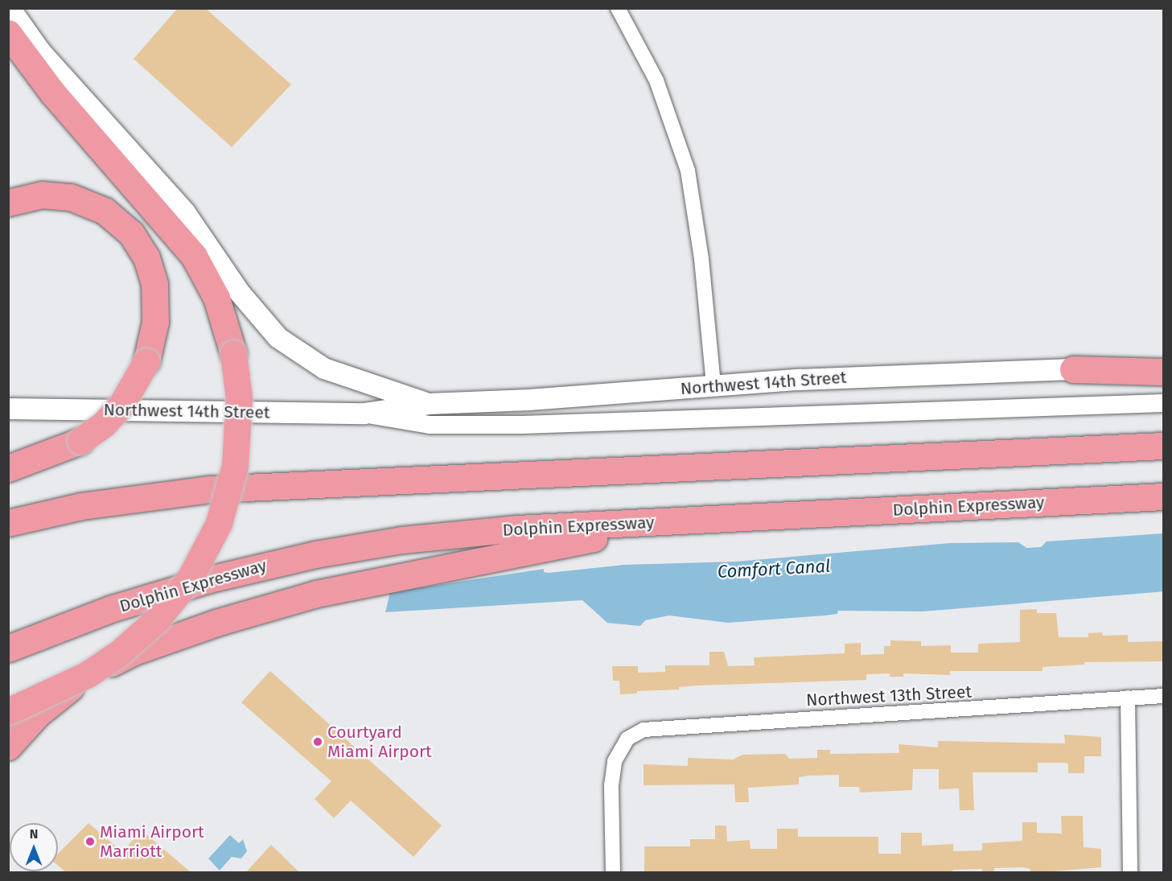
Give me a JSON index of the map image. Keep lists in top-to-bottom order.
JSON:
{
  "streets": {
    "highway": ["Dolphin Expressway"],
    "main road": ["Northwest 14th Street"],
    "street": ["Northwest 13th Street"]
  },
  "water": ["Comfort Canal"],
  "places": ["Courtyard Miami Airport", "Miami Airport Marriott"],
  "north": "top"
}
